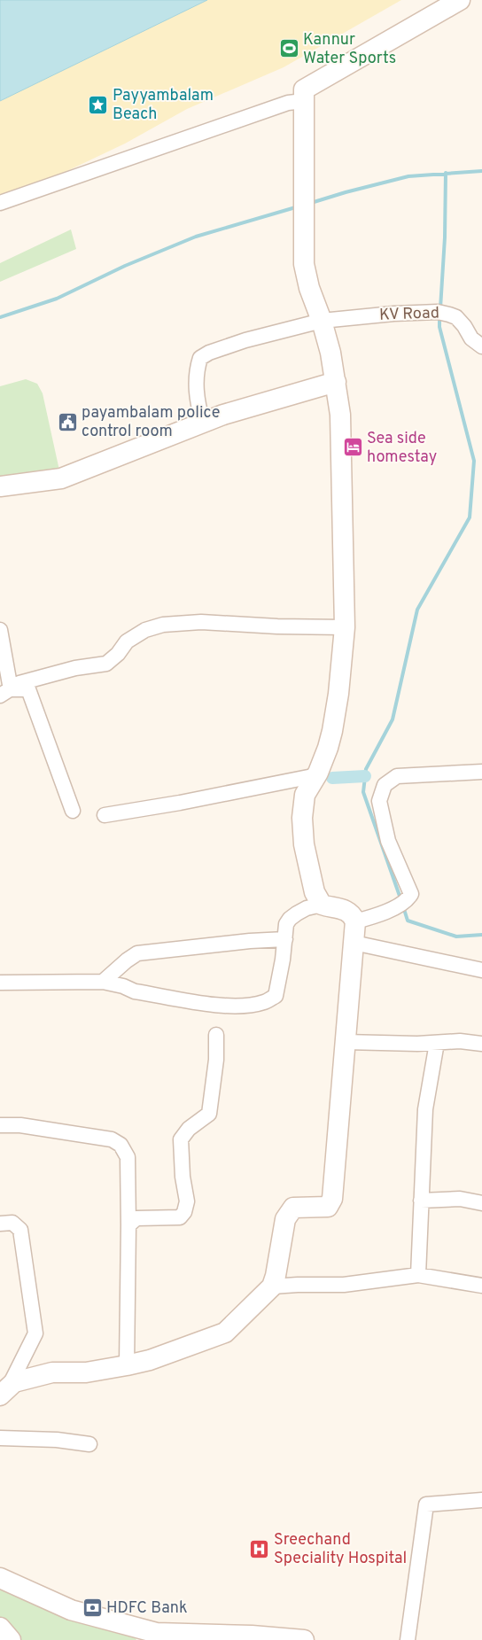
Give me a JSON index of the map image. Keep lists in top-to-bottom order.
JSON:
{
  "streets": {
    "street": ["KV Road"]
  },
  "places": {
    "sports": ["Kannur Water Sports"],
    "place": ["Payyambalam Beach"],
    "public building": ["payambalam police control room"],
    "hotel": ["Sea side homestay"],
    "hospital": ["Sreechand Speciality Hospital"],
    "bank": ["HDFC Bank"]
  }
}
